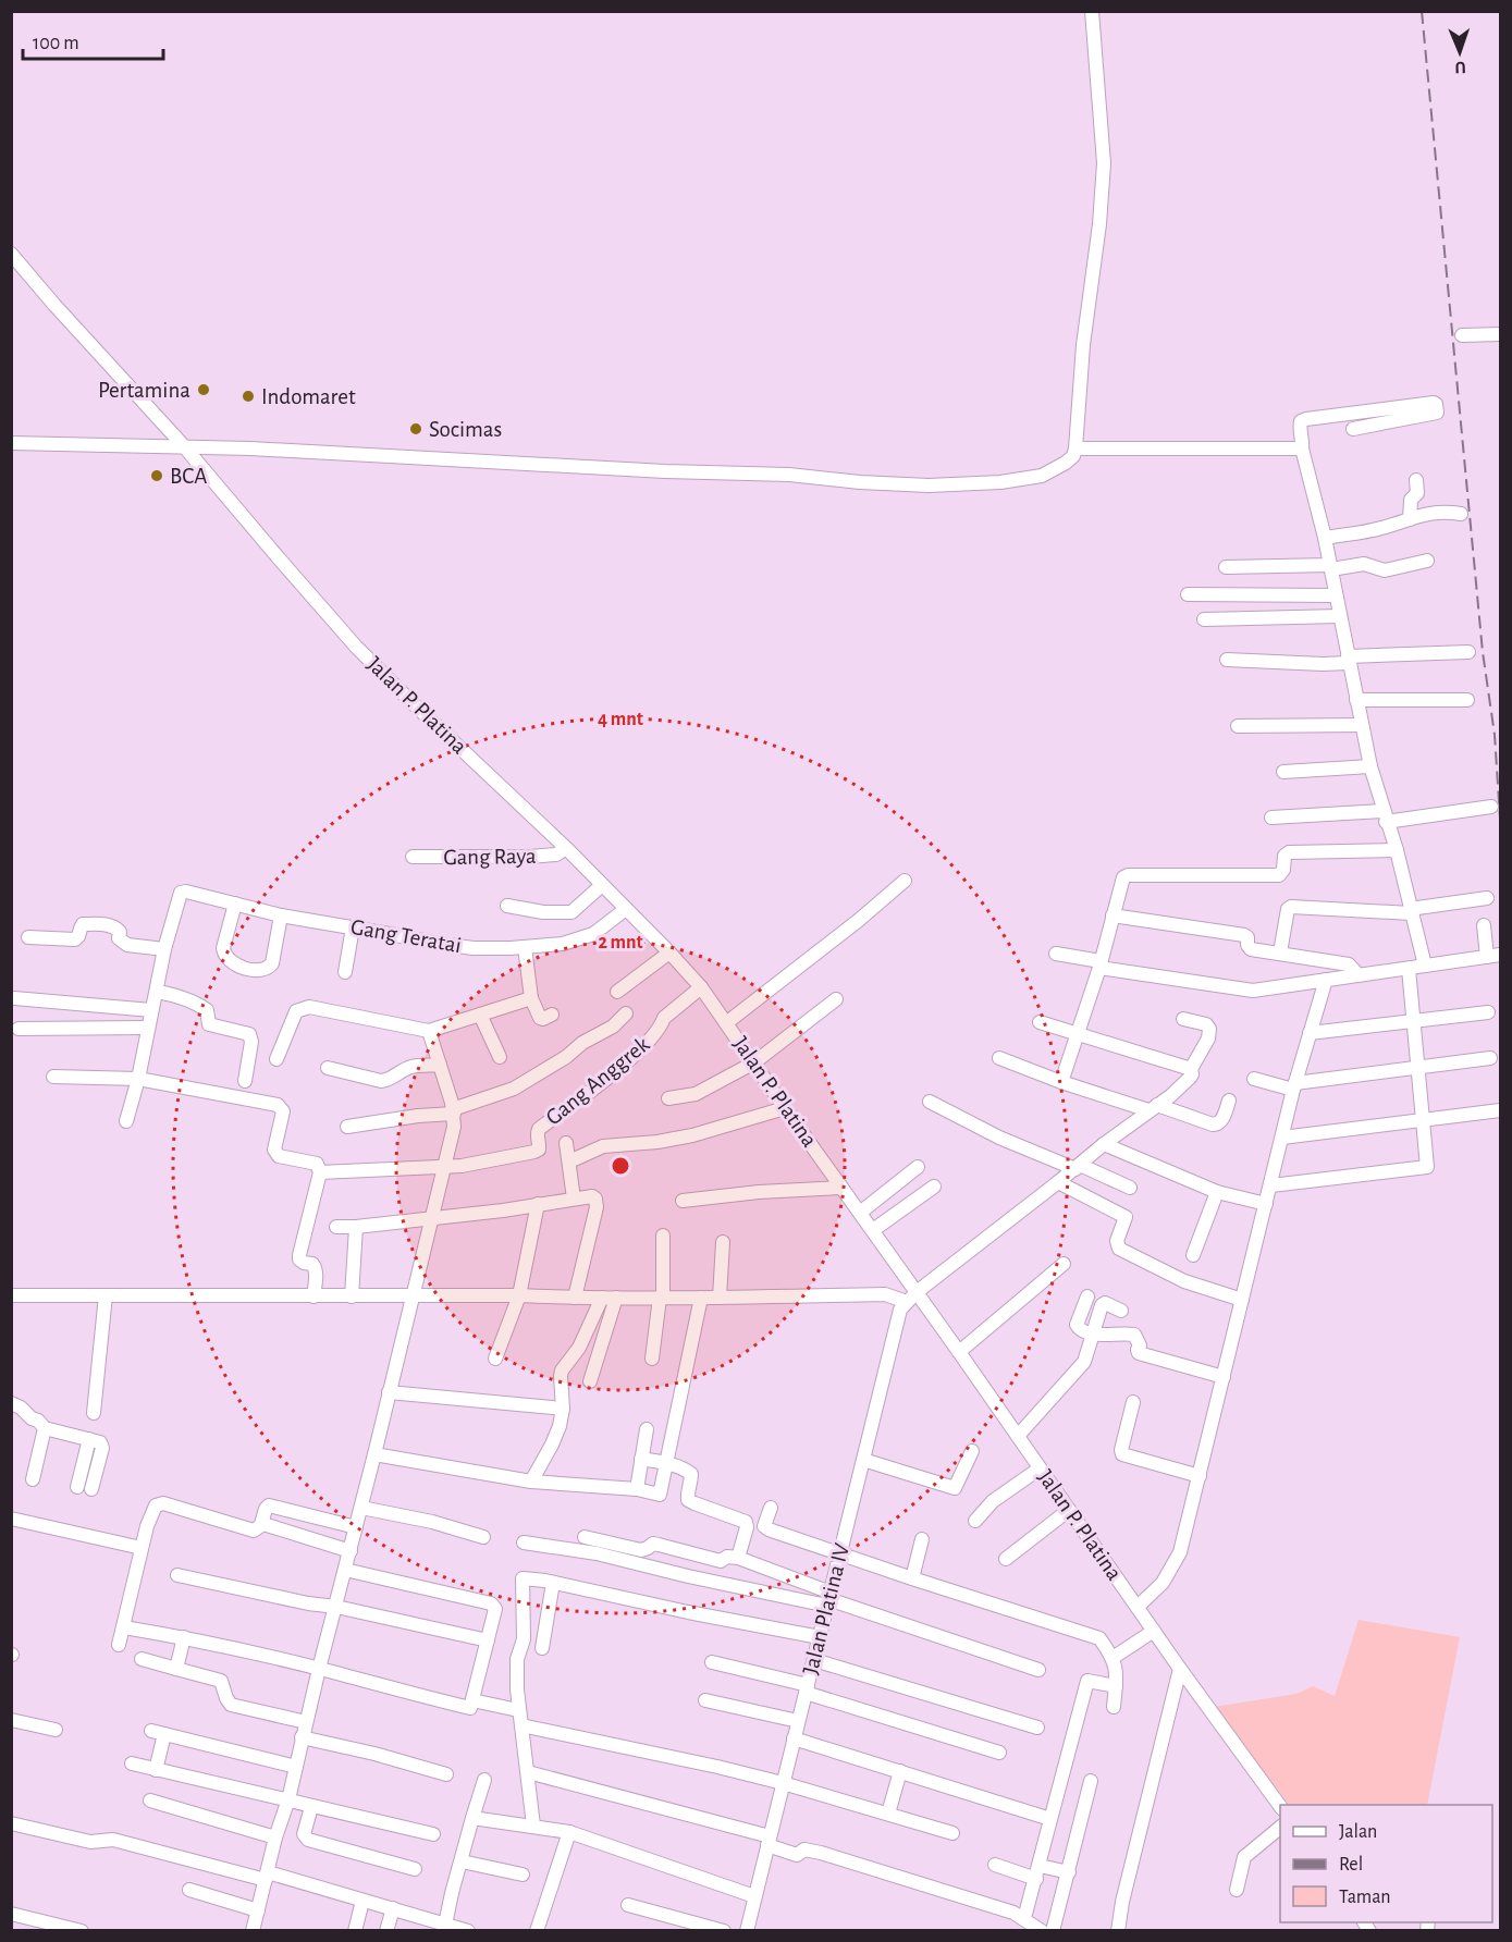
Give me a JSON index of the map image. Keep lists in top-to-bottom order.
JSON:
{
  "streets": {
    "street": [
      "Jalan P. Platina",
      "Gang Raya",
      "Gang Teratai",
      "Gang Anggrek",
      "Jalan Platina IV"
    ]
  },
  "crossings": [
    ["Jalan P. Platina", "Gang Raya"],
    ["Jalan P. Platina", "Gang Teratai"],
    ["Jalan P. Platina", "Gang Anggrek"],
    ["Jalan P. Platina", "Jalan Platina IV"]
  ],
  "places": [
    "Pertamina",
    "Indomaret",
    "Socimas",
    "BCA"
  ],
  "legend": ["Jalan", "Rel", "Taman"],
  "scale_bar": "100 m",
  "north": "bottom",
  "rings": ["4 mnt", "2 mnt"]
}
